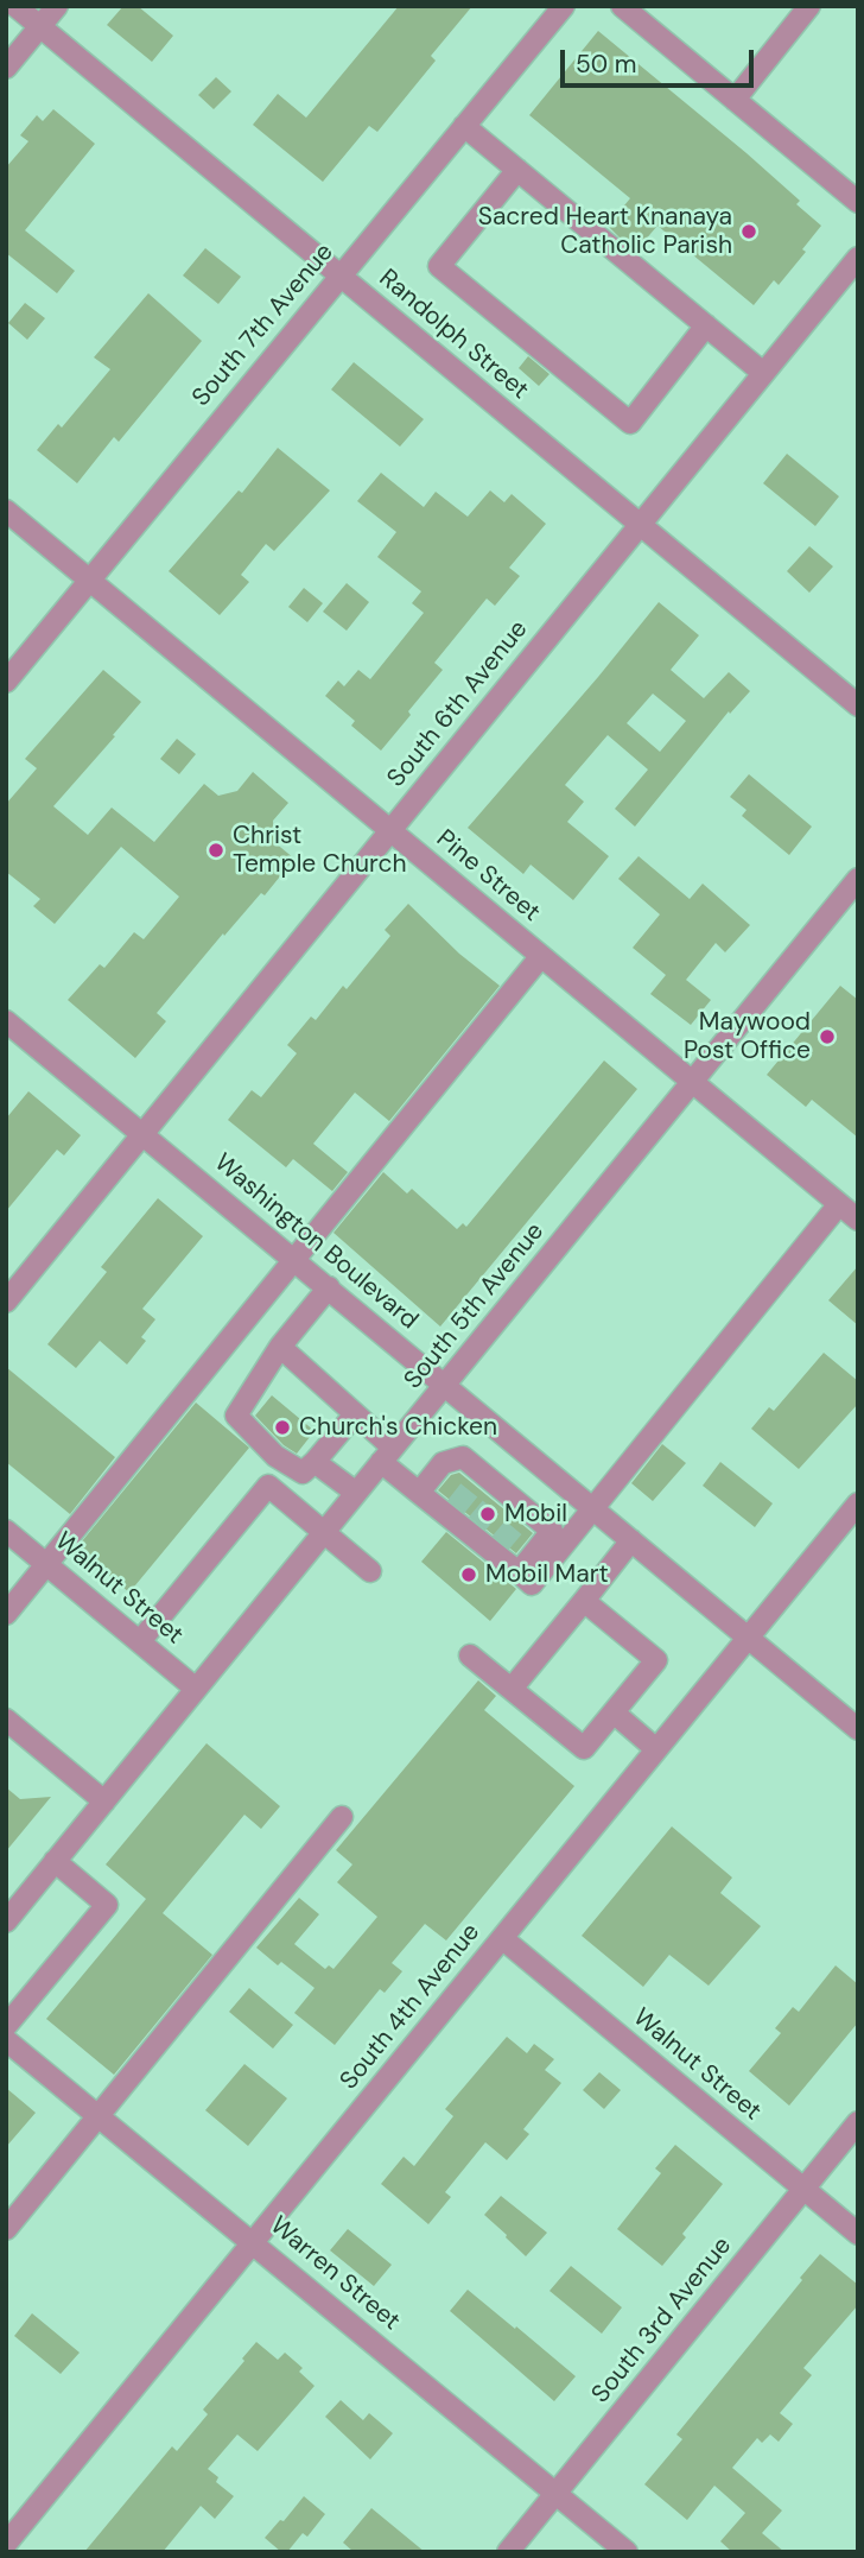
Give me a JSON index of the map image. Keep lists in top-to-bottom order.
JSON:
{
  "streets": {
    "street": [
      "South 7th Avenue",
      "Randolph Street",
      "South 6th Avenue",
      "Pine Street",
      "Washington Boulevard",
      "South 5th Avenue",
      "Walnut Street",
      "South 4th Avenue",
      "Warren Street",
      "South 3rd Avenue"
    ]
  },
  "crossings": [
    ["South 7th Avenue", "Randolph Street"],
    ["South 7th Avenue", "Pine Street"],
    ["Randolph Street", "South 6th Avenue"],
    ["South 6th Avenue", "Pine Street"],
    ["South 6th Avenue", "Washington Boulevard"],
    ["Pine Street", "South 5th Avenue"],
    ["Washington Boulevard", "South 5th Avenue"],
    ["Washington Boulevard", "South 4th Avenue"],
    ["South 5th Avenue", "Walnut Street"],
    ["Walnut Street", "South 4th Avenue"],
    ["Walnut Street", "South 3rd Avenue"],
    ["South 4th Avenue", "Warren Street"],
    ["Warren Street", "South 3rd Avenue"]
  ],
  "places": [
    "Sacred Heart Knanaya Catholic Parish",
    "Christ Temple Church",
    "Maywood Post Office",
    "Church's Chicken",
    "Mobil",
    "Mobil Mart"
  ],
  "scale_bar": "50 m"
}
